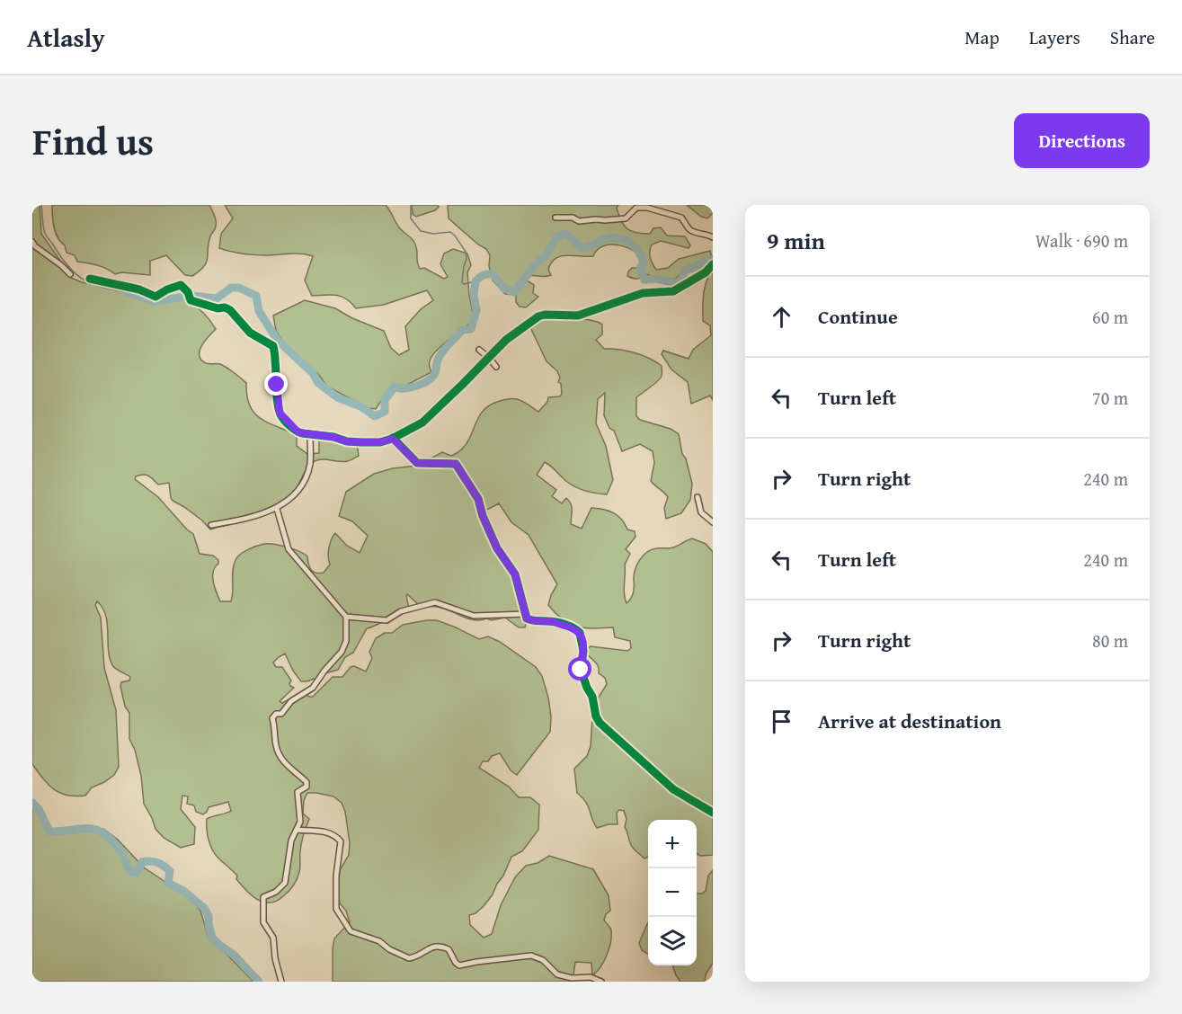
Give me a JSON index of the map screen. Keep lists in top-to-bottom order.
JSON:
{
  "page": {
    "header": "Atlasly",
    "nav": ["Map", "Layers", "Share"],
    "title": "Find us",
    "buttons": "Directions",
    "heading": ["9 min", "Walk · 690 m"],
    "list": [
      ["Continue", "60 m"],
      ["Turn left", "70 m"],
      ["Turn right", "240 m"],
      ["Turn left", "240 m"],
      ["Turn right", "80 m"],
      "Arrive at destination"
    ],
    "map_buttons": ["+", "−"]
  }
}
